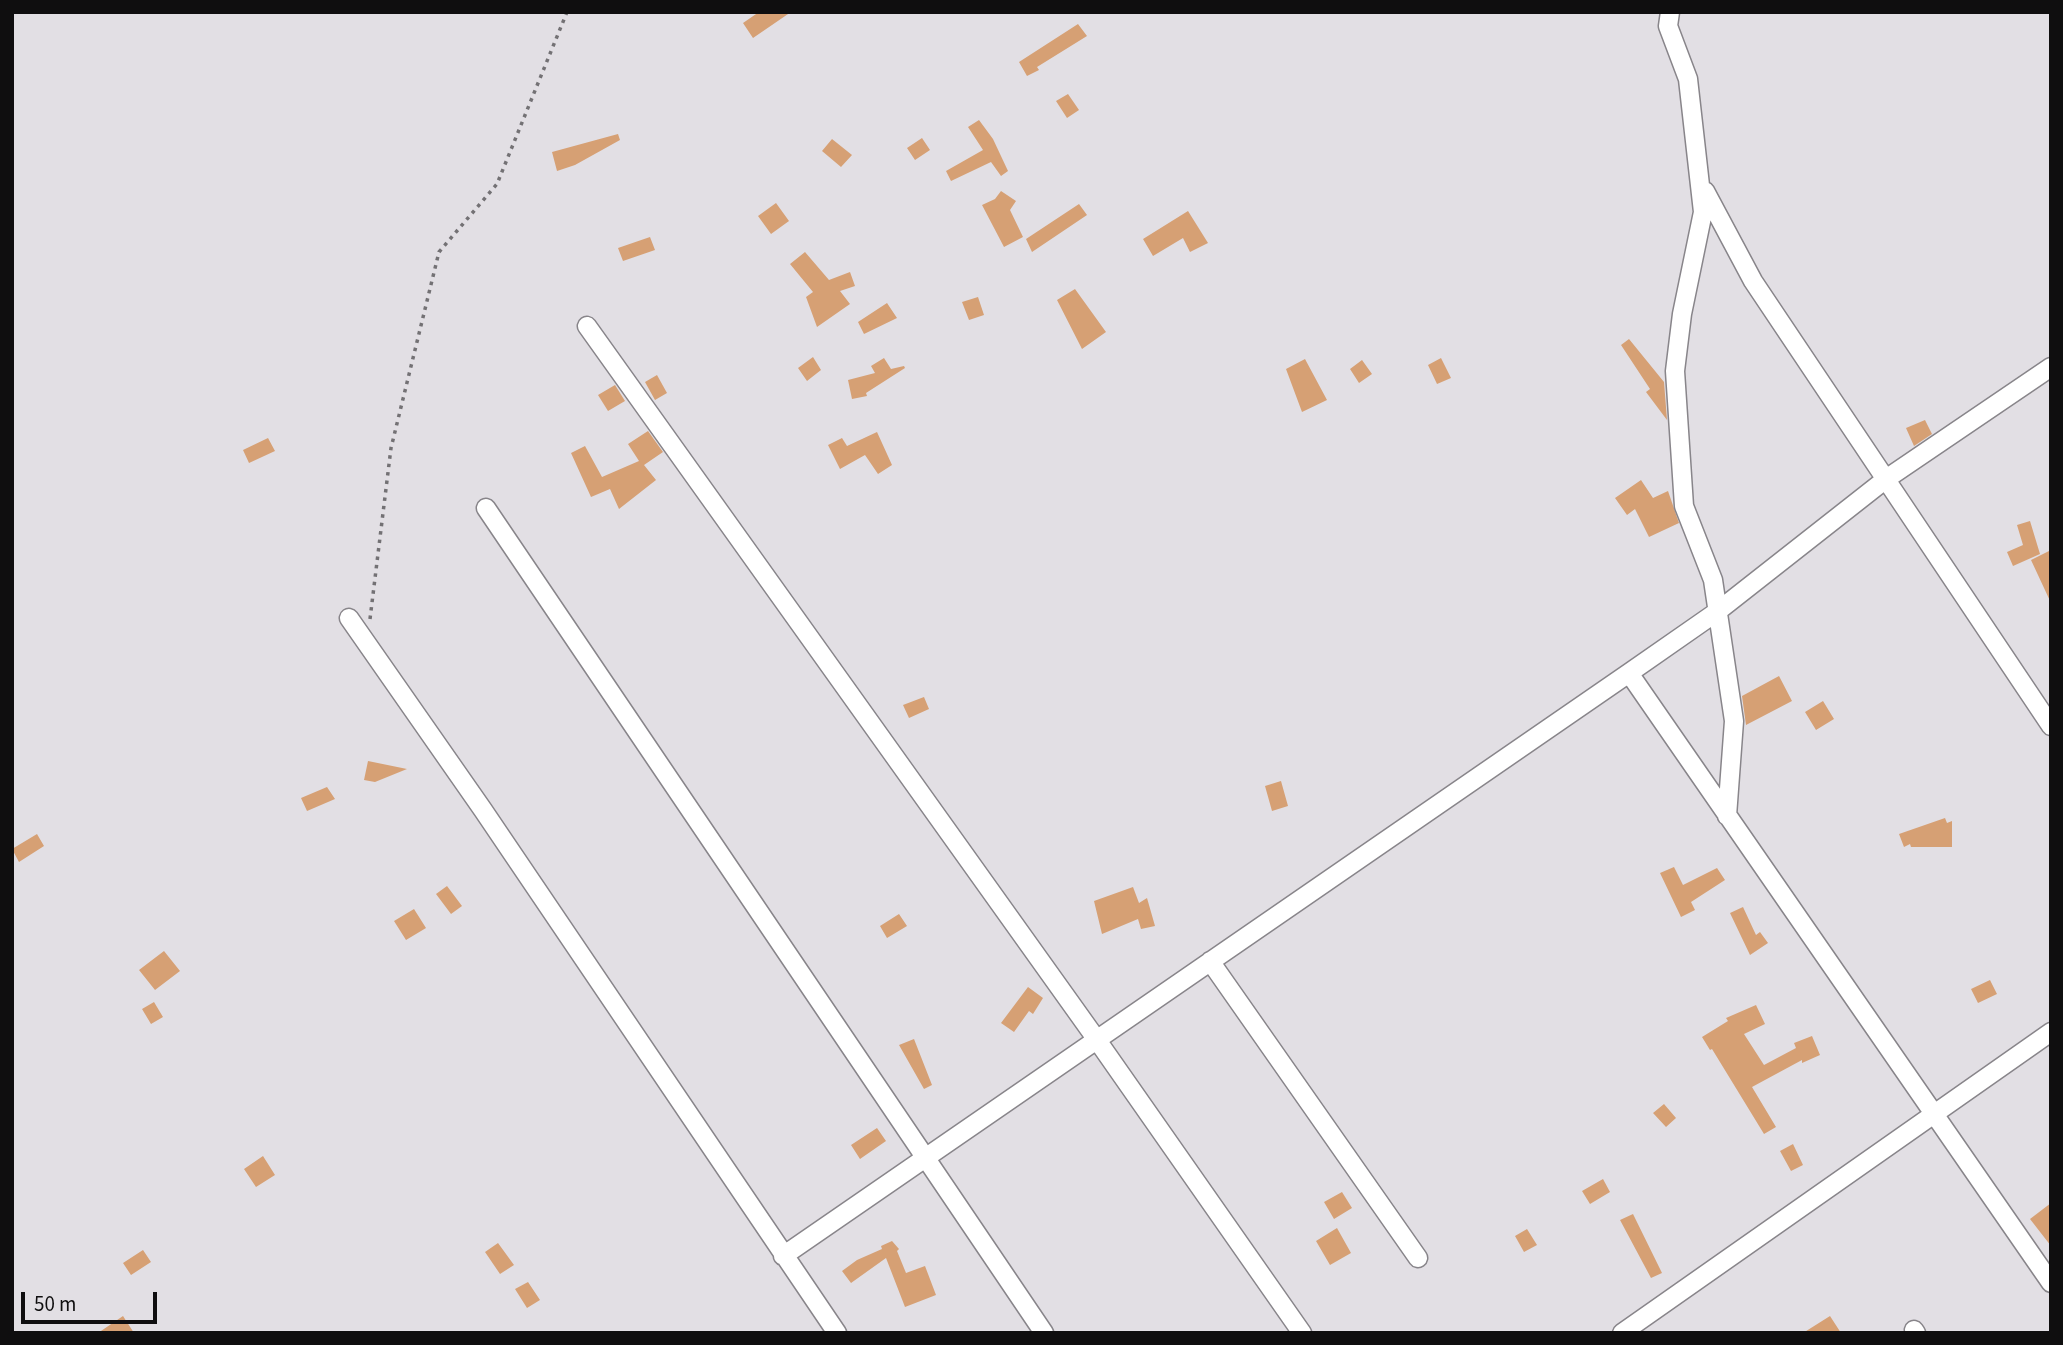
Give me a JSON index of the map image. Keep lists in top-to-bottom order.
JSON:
{
  "scale_bar": "50 m"
}
